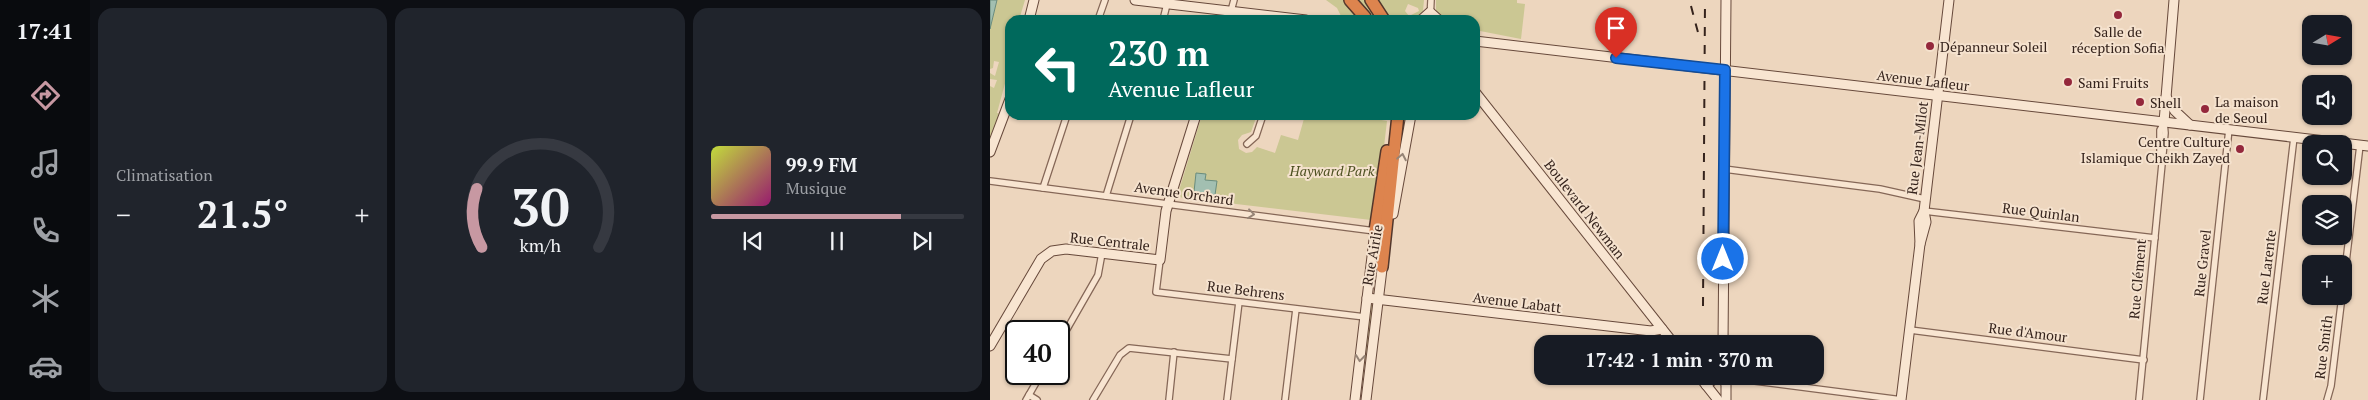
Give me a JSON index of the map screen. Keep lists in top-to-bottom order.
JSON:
{
  "streets": {
    "main road": [
      "Avenue Lafleur",
      "Rue Jean-Milot",
      "Boulevard Newman",
      "Rue Centrale",
      "Rue Airlie",
      "Rue Clément",
      "Avenue Labatt"
    ],
    "street": [
      "Avenue Orchard",
      "Rue Quinlan",
      "Rue Gravel",
      "Rue Larente",
      "Rue Behrens",
      "Rue d'Amour",
      "Rue Smith"
    ]
  },
  "crossings": [
    ["Avenue Lafleur", "Rue Jean-Milot"],
    ["Avenue Lafleur", "Rue Gravel"],
    ["Avenue Lafleur", "Rue Larente"],
    ["Avenue Lafleur", "Rue Clément"],
    ["Rue Jean-Milot", "Rue Quinlan"],
    ["Rue Jean-Milot", "Rue d'Amour"],
    ["Avenue Orchard", "Rue Centrale"],
    ["Avenue Orchard", "Rue Airlie"],
    ["Boulevard Newman", "Avenue Labatt"],
    ["Rue Quinlan", "Rue Clément"],
    ["Rue Centrale", "Rue Behrens"],
    ["Rue Airlie", "Rue Behrens"],
    ["Rue Airlie", "Avenue Labatt"],
    ["Rue Clément", "Rue d'Amour"]
  ],
  "one_way": ["Avenue Orchard"],
  "parks": ["Hayward Park"],
  "places": [
    "Salle de réception Sofia",
    "Dépanneur Soleil",
    "Sami Fruits",
    "Shell",
    "La maison de Seoul",
    "Centre Culture Islamique Cheikh Zayed"
  ],
  "north": "right",
  "page": {
    "tabs": "17:41",
    "tile": "Climatisation",
    "map_buttons": "+",
    "turn": ["230 m", "Avenue Lafleur"],
    "song": ["99.9 FM", "Musique"],
    "heat": ["−", "21.5°", "+"],
    "limit": "40",
    "trip": "17:42 · 1 min · 370 m",
    "gauge": ["30", "km/h"]
  }
}
